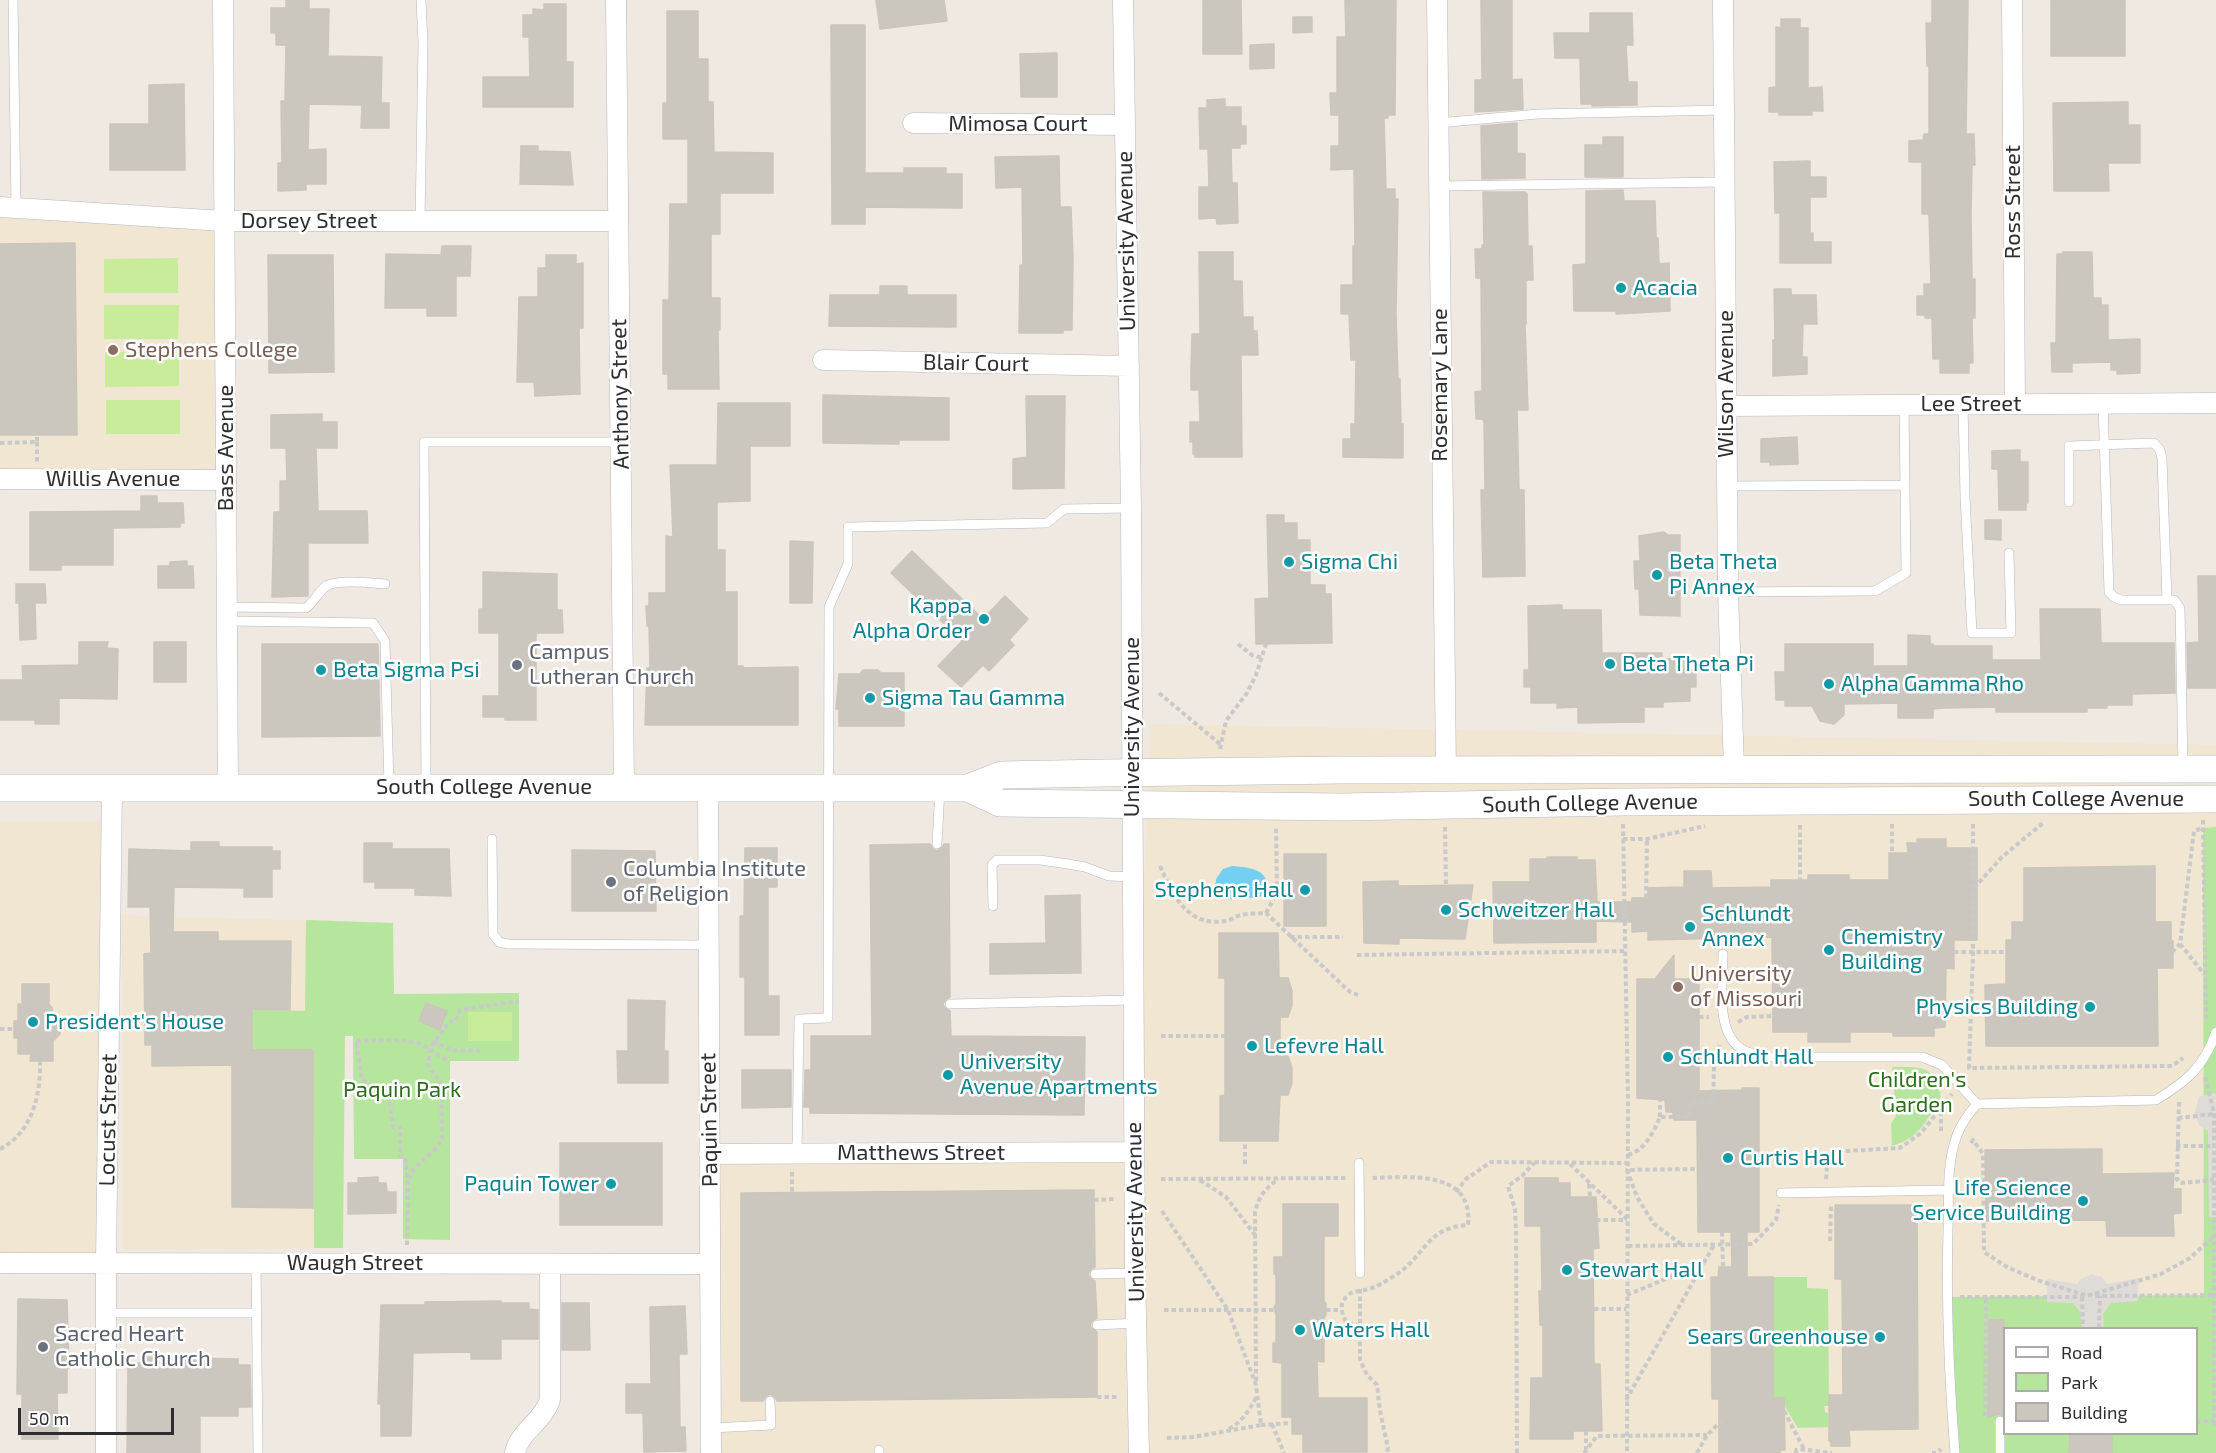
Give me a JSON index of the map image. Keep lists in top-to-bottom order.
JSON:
{
  "streets": {
    "main road": ["South College Avenue"],
    "street": [
      "Mimosa Court",
      "Ross Street",
      "Dorsey Street",
      "University Avenue",
      "Blair Court",
      "Wilson Avenue",
      "Rosemary Lane",
      "Anthony Street",
      "Lee Street",
      "Bass Avenue",
      "Willis Avenue",
      "Locust Street",
      "Paquin Street",
      "Matthews Street",
      "Waugh Street"
    ]
  },
  "crossings": [
    ["Mimosa Court", "University Avenue"],
    ["Ross Street", "Lee Street"],
    ["Dorsey Street", "Anthony Street"],
    ["Dorsey Street", "Bass Avenue"],
    ["University Avenue", "Blair Court"],
    ["University Avenue", "South College Avenue"],
    ["University Avenue", "Matthews Street"],
    ["Wilson Avenue", "Lee Street"],
    ["Wilson Avenue", "South College Avenue"],
    ["Rosemary Lane", "South College Avenue"],
    ["Anthony Street", "South College Avenue"],
    ["Bass Avenue", "Willis Avenue"],
    ["Bass Avenue", "South College Avenue"],
    ["South College Avenue", "Locust Street"],
    ["South College Avenue", "Paquin Street"],
    ["Locust Street", "Waugh Street"],
    ["Paquin Street", "Matthews Street"],
    ["Paquin Street", "Waugh Street"]
  ],
  "parks": ["Children's Garden", "Paquin Park"],
  "places": [
    "Acacia",
    "Stephens College",
    "Sigma Chi",
    "Beta Theta Pi Annex",
    "Kappa Alpha Order",
    "Beta Theta Pi",
    "Campus Lutheran Church",
    "Beta Sigma Psi",
    "Alpha Gamma Rho",
    "Sigma Tau Gamma",
    "Columbia Institute of Religion",
    "Stephens Hall",
    "Schweitzer Hall",
    "Schlundt Annex",
    "Chemistry Building",
    "University of Missouri",
    "Physics Building",
    "President's House",
    "Lefevre Hall",
    "Schlundt Hall",
    "University Avenue Apartments",
    "Curtis Hall",
    "Paquin Tower",
    "Life Science Service Building",
    "Stewart Hall",
    "Waters Hall",
    "Sears Greenhouse",
    "Sacred Heart Catholic Church"
  ],
  "legend": ["Road", "Park", "Building"],
  "scale_bar": "50 m"
}
